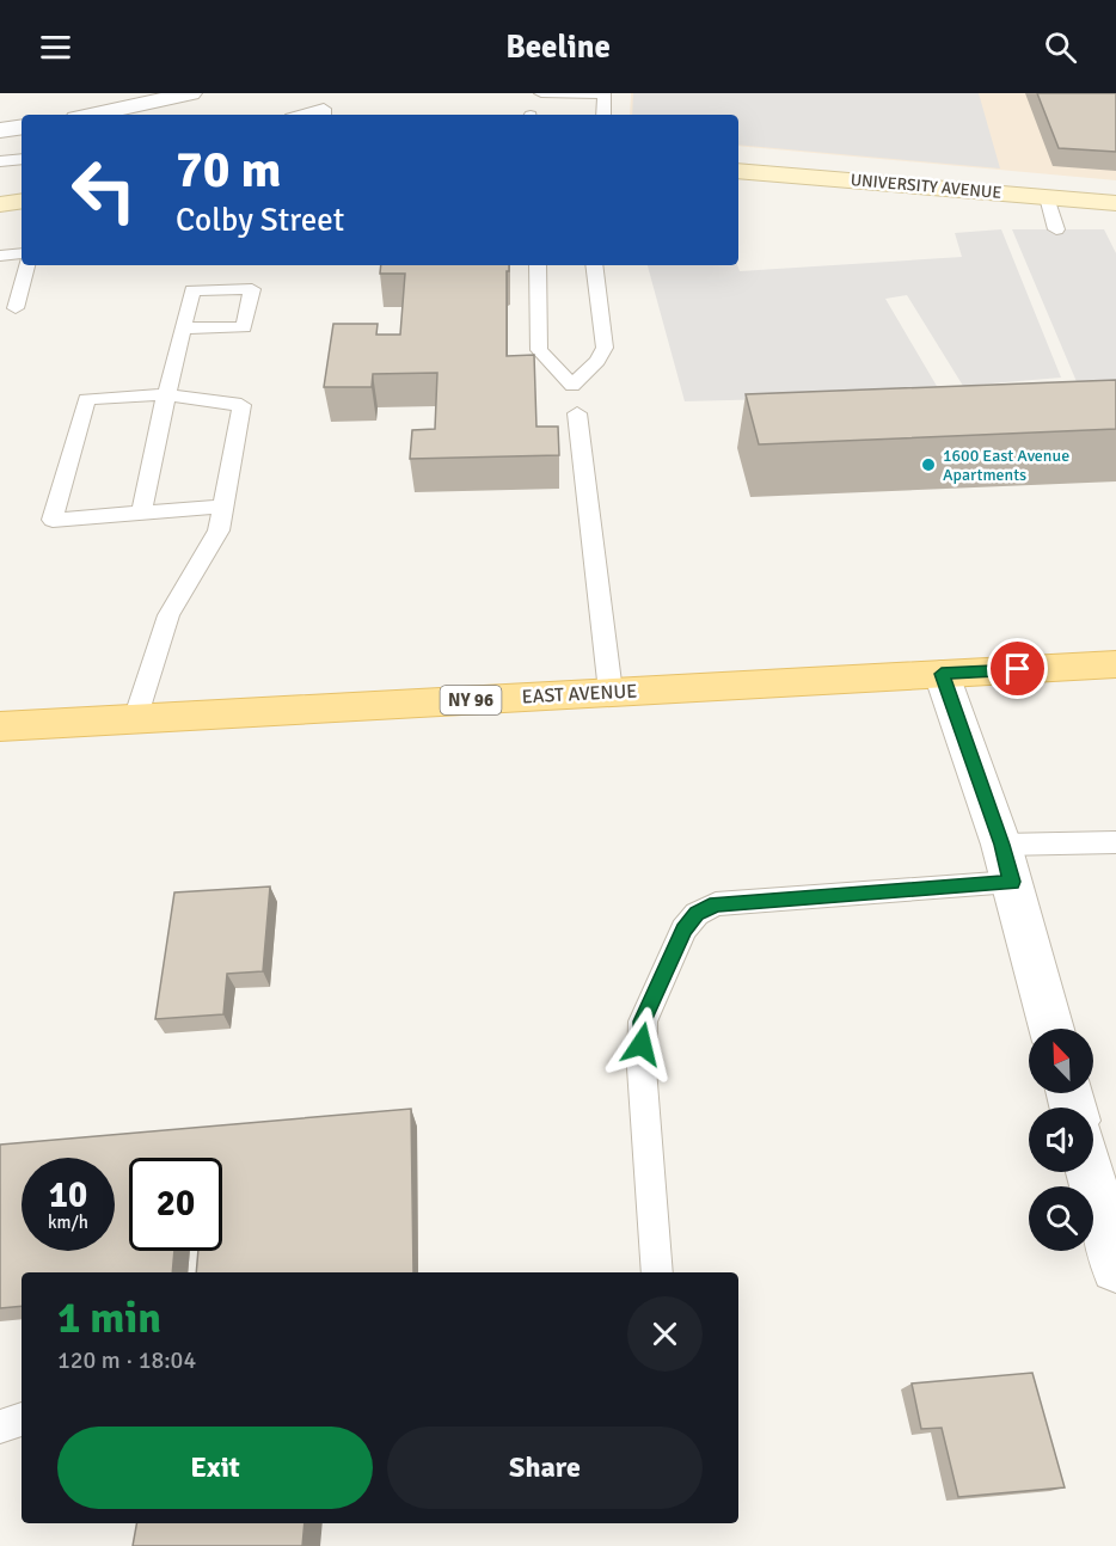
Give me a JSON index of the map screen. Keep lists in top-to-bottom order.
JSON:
{
  "streets": {
    "main road": ["UNIVERSITY AVENUE", "EAST AVENUE", "NY 96"]
  },
  "places": ["1600 East Avenue Apartments"],
  "north": "top left",
  "page": {
    "header": "Beeline",
    "turn": ["70 m", "Colby Street"],
    "speed": "10 km/h",
    "limit": "20",
    "heading": ["1 min", "120 m · 18:04"],
    "buttons": ["Exit", "Share"]
  }
}
